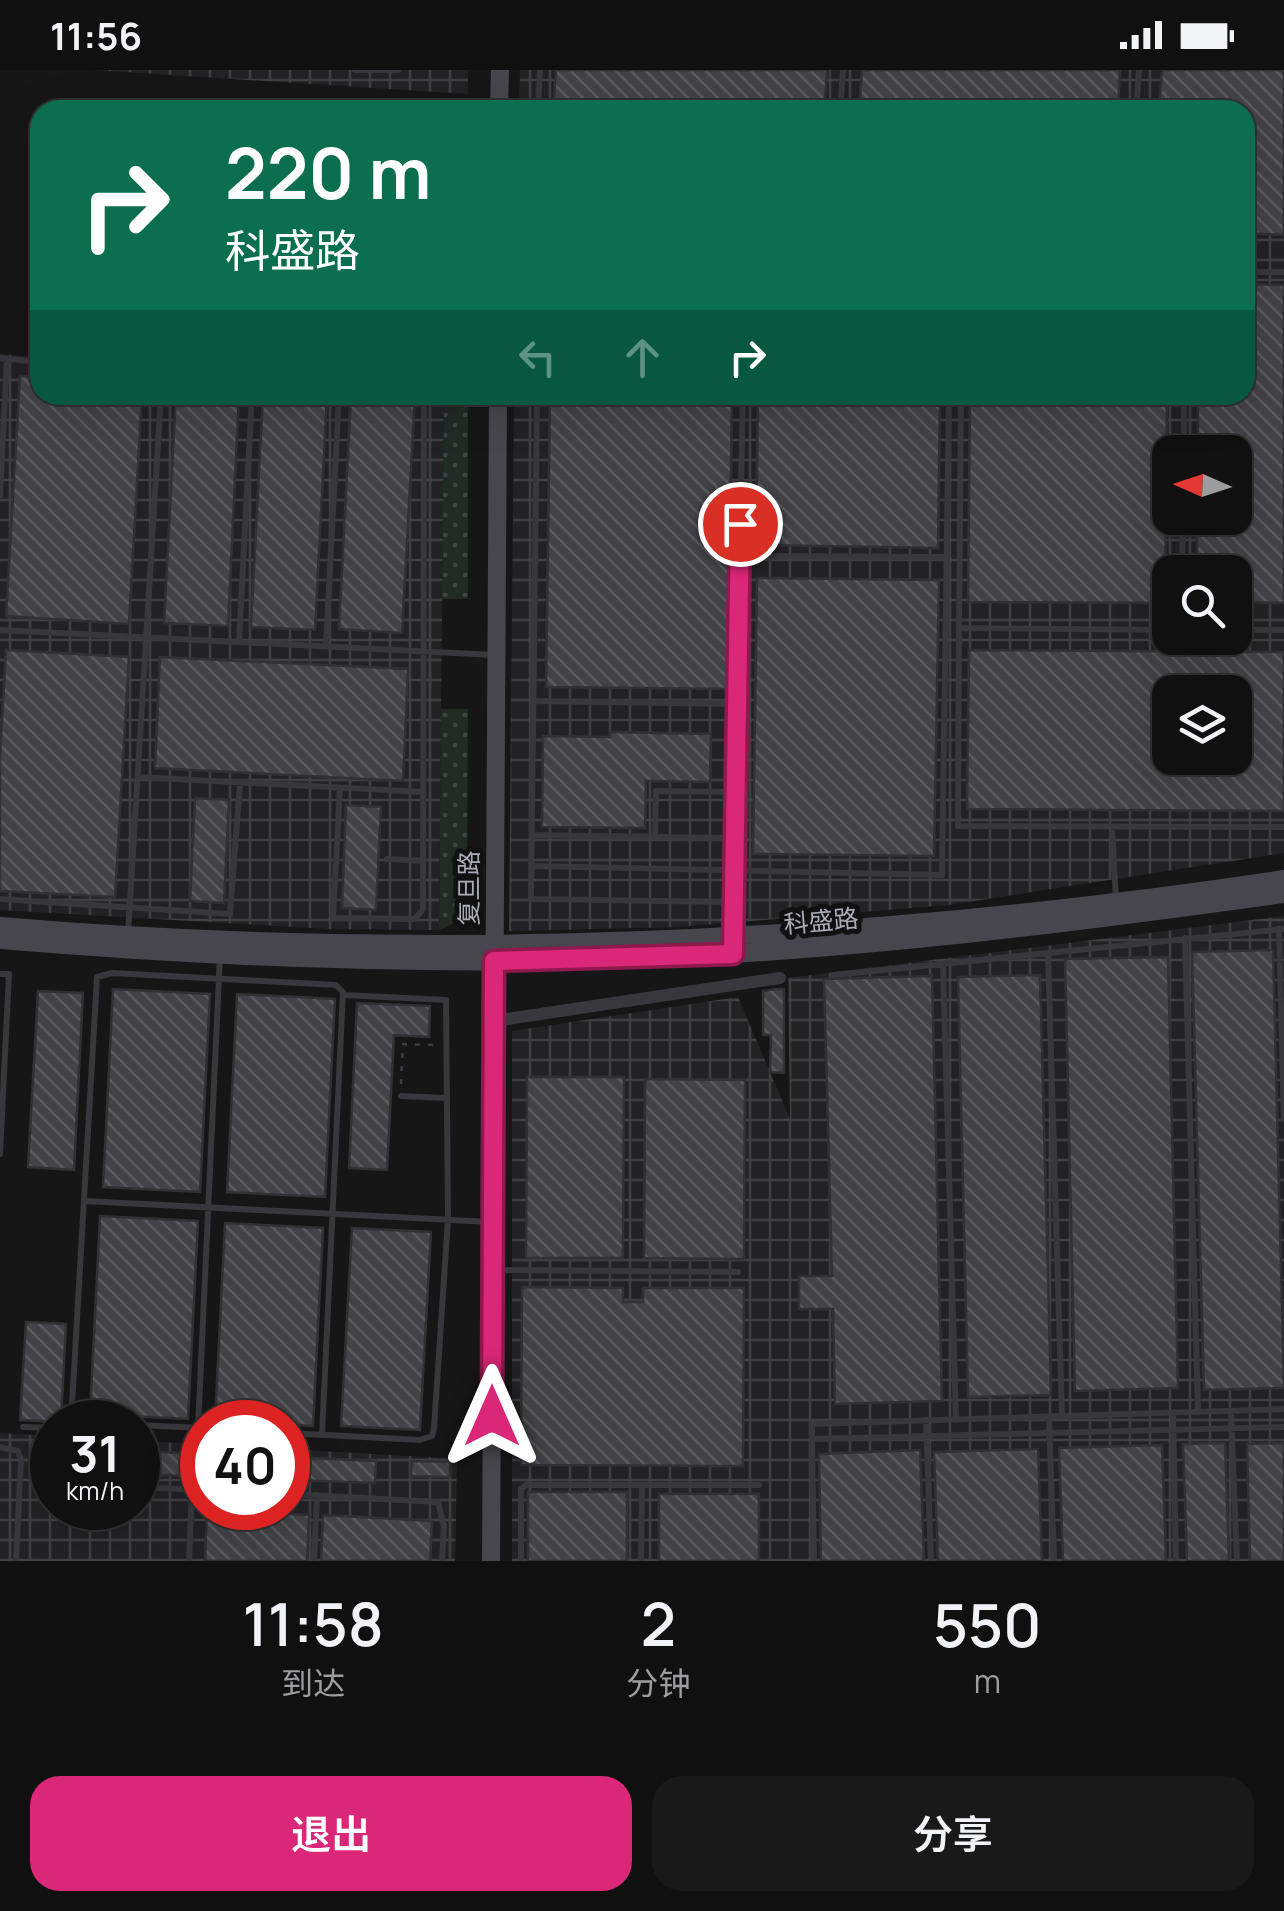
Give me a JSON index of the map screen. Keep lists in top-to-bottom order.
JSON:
{
  "streets": {
    "street": ["复旦路", "科盛路"]
  },
  "crossings": [
    ["复旦路", "科盛路"]
  ],
  "north": "left",
  "page": {
    "status": "11:56",
    "turn": ["220 m", "科盛路"],
    "speed": "31 km/h",
    "limit": "40",
    "eta": [
      "11:58",
      "到达",
      "2",
      "分钟",
      "550",
      "m"
    ],
    "buttons": ["退出", "分享"]
  }
}
